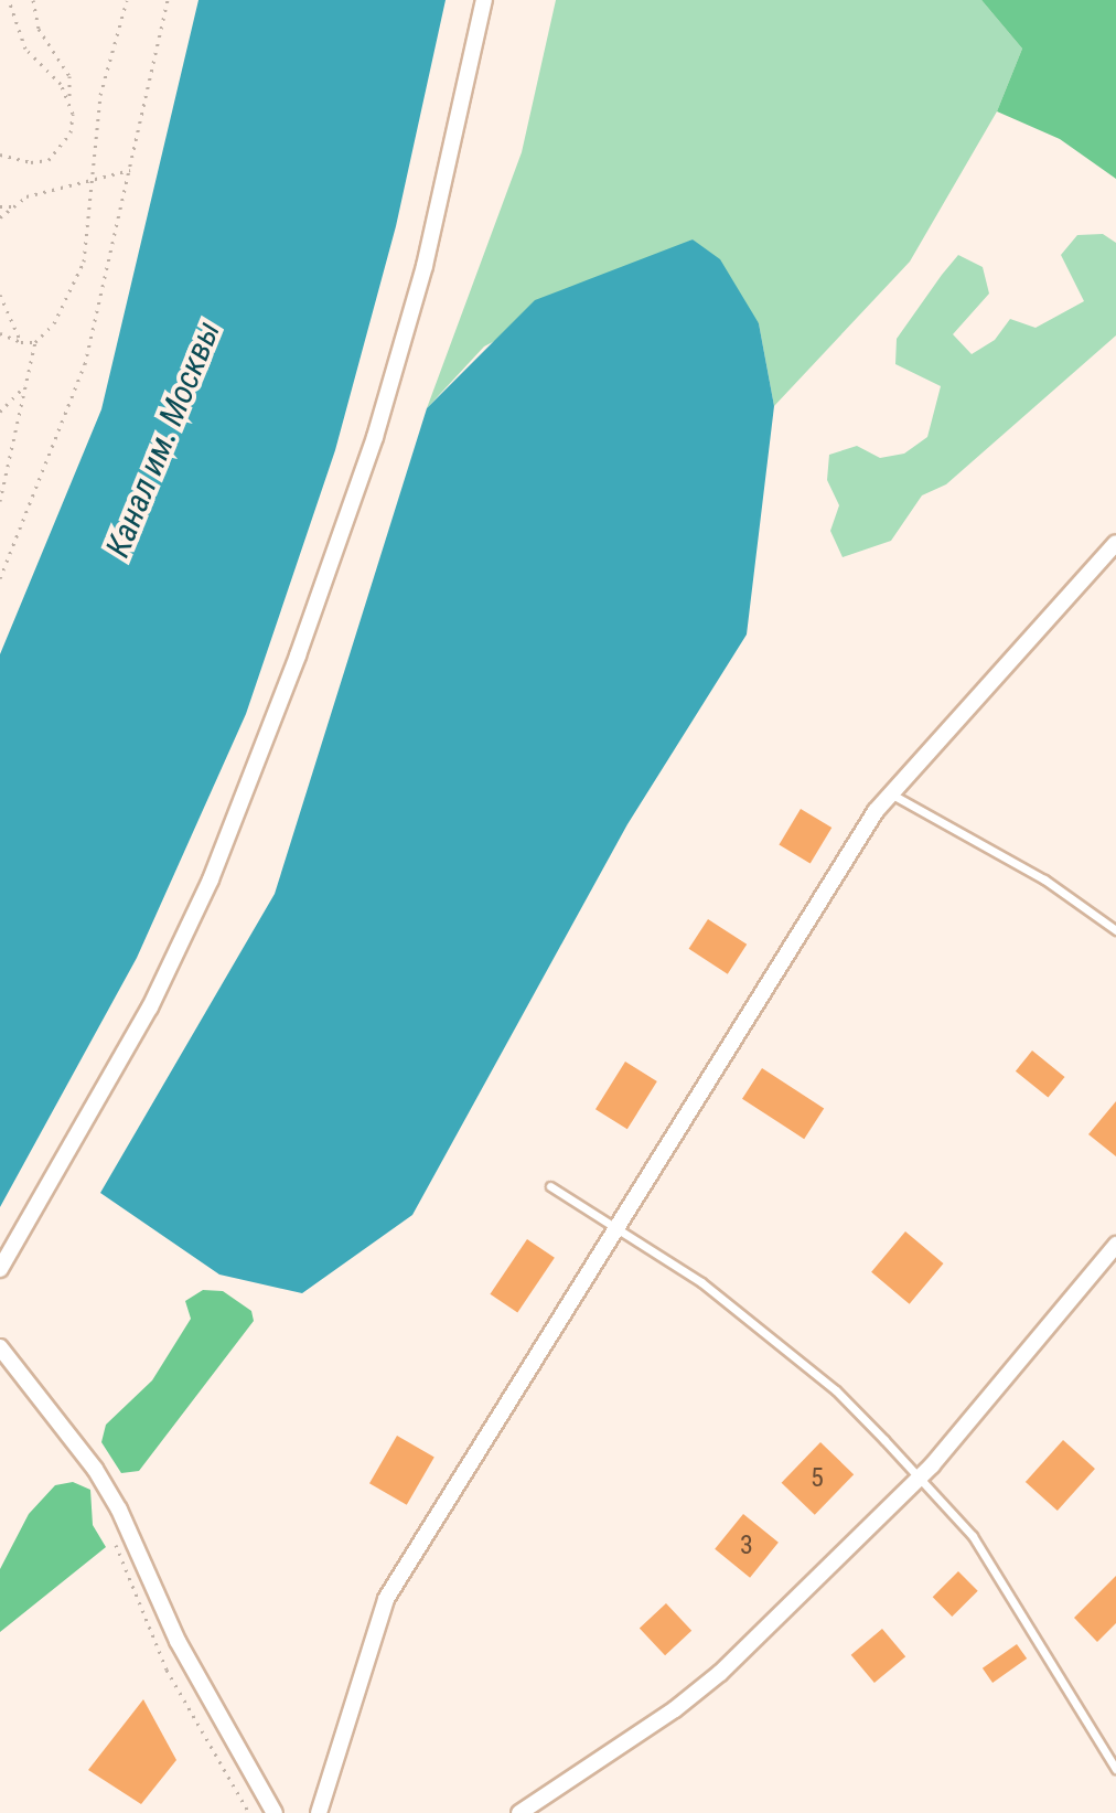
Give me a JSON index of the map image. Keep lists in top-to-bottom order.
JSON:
{
  "water": ["Канал им. Москвы"],
  "house_numbers": ["5", "3"]
}
